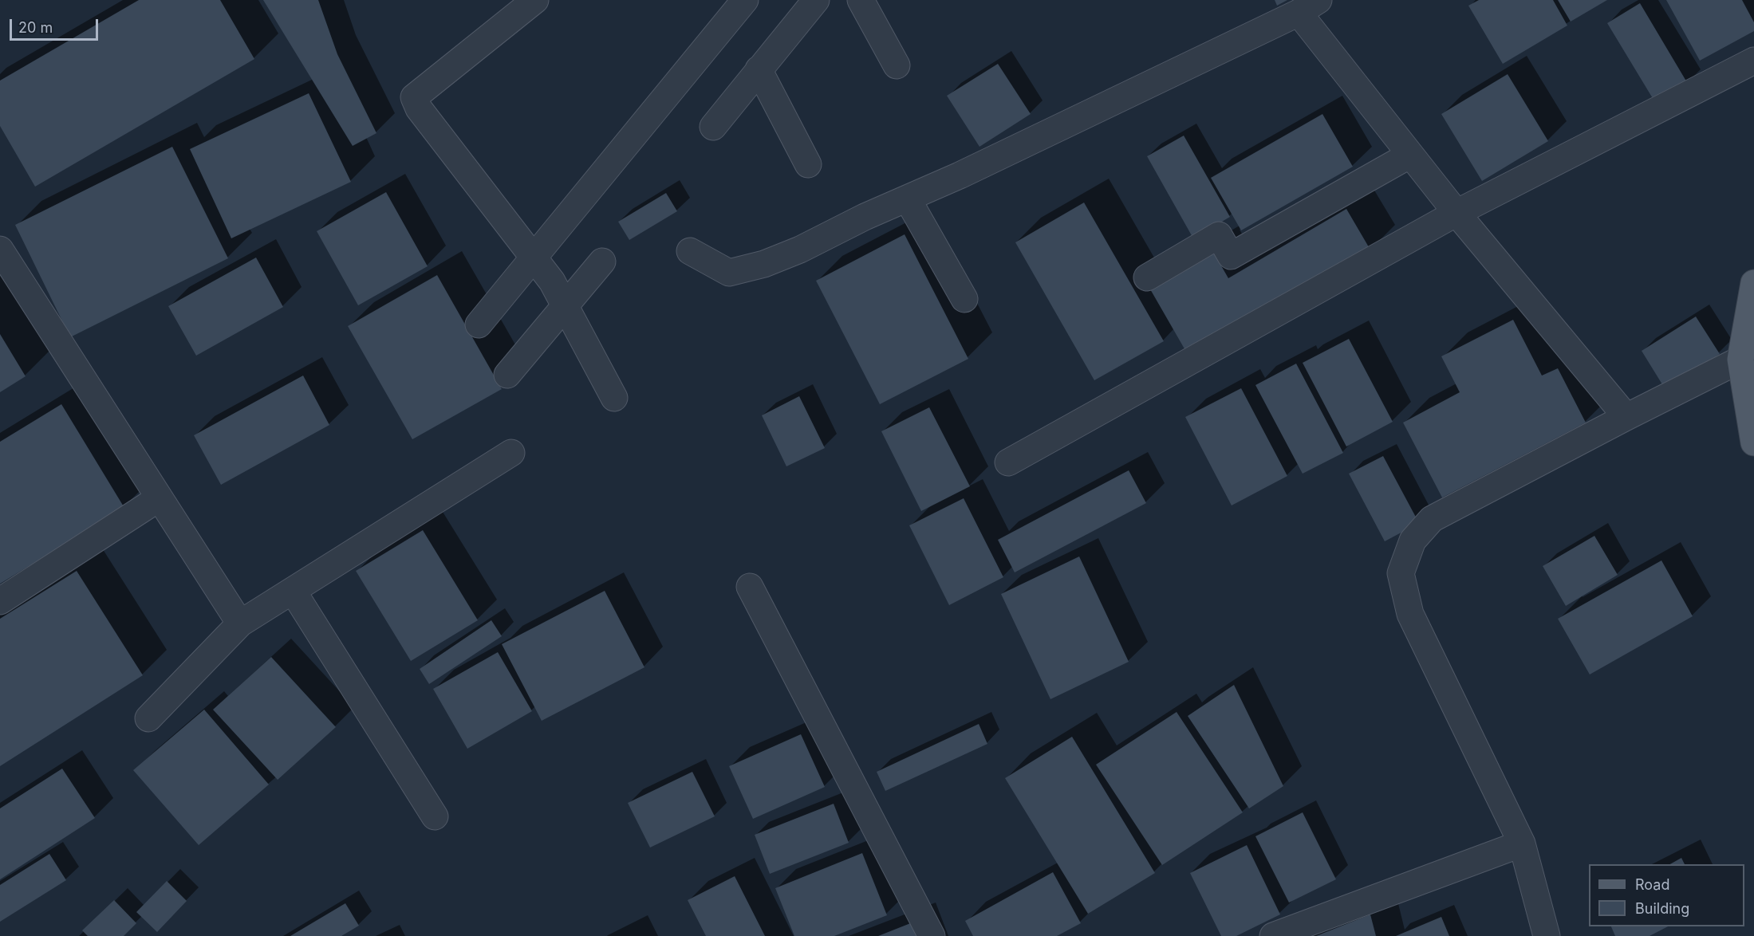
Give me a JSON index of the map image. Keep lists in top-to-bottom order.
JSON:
{
  "legend": ["Road", "Building"],
  "scale_bar": "20 m"
}
